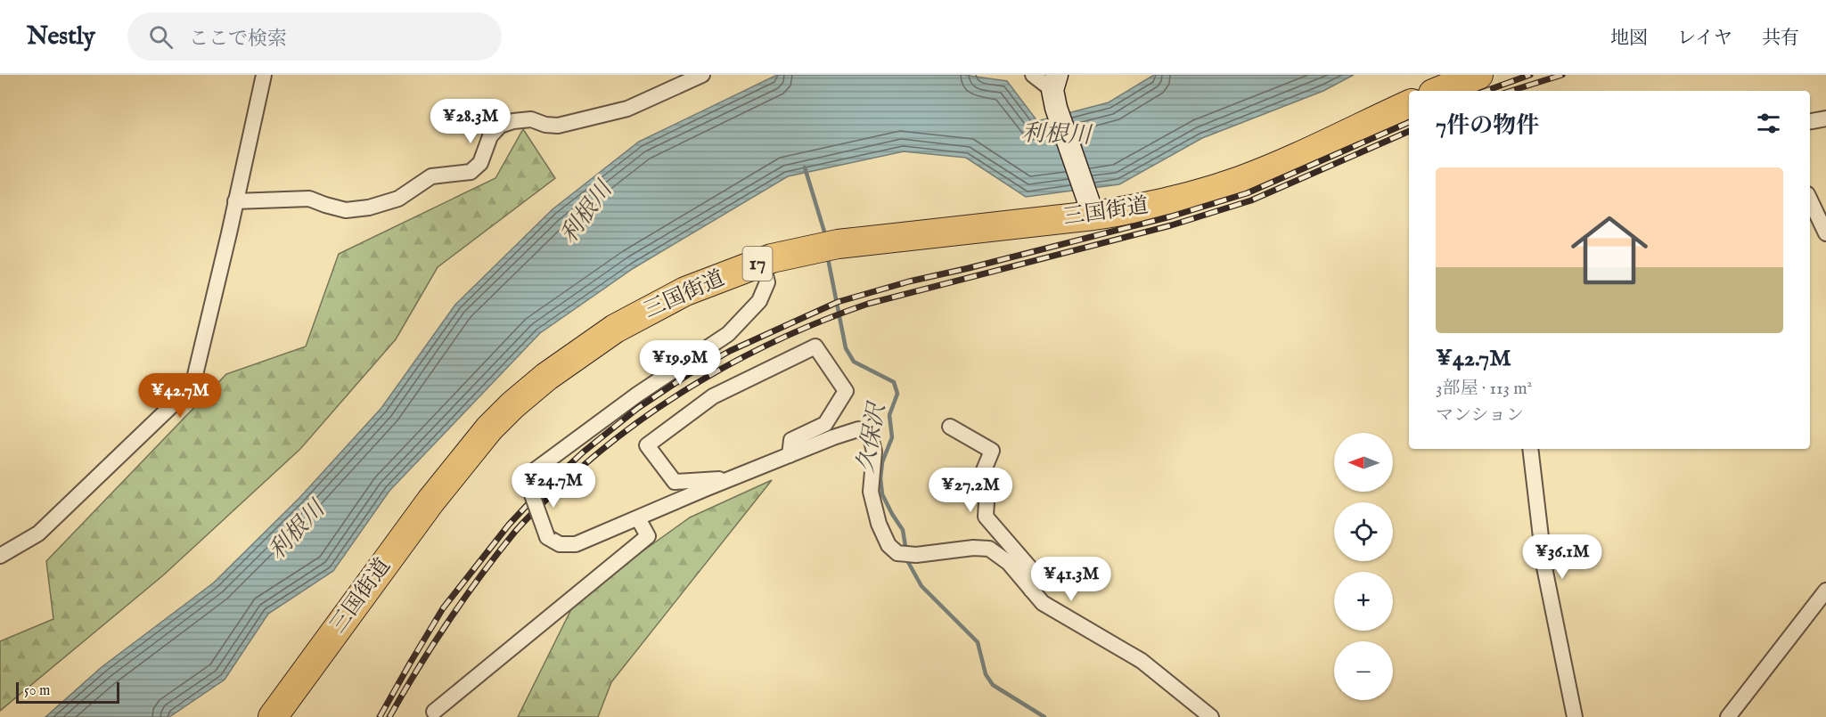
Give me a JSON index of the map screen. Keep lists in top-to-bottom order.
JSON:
{
  "streets": {
    "highway": ["三国街道", "17"]
  },
  "water": ["利根川", "久保沢"],
  "scale_bar": "50 m",
  "north": "left",
  "page": {
    "header": "Nestly",
    "search": "ここで検索",
    "nav": ["地図", "レイヤ", "共有"],
    "heading": "7件の物件",
    "price": [
      "¥28.3M",
      "¥19.9M",
      "¥42.7M",
      "¥24.7M",
      "¥27.2M",
      "¥36.1M",
      "¥41.3M"
    ],
    "list": [
      {
        "name": "¥42.7M",
        "note": "3部屋 · 113 m² · マンション"
      }
    ],
    "map_buttons": ["+", "−"],
    "scale": "50 m"
  }
}
